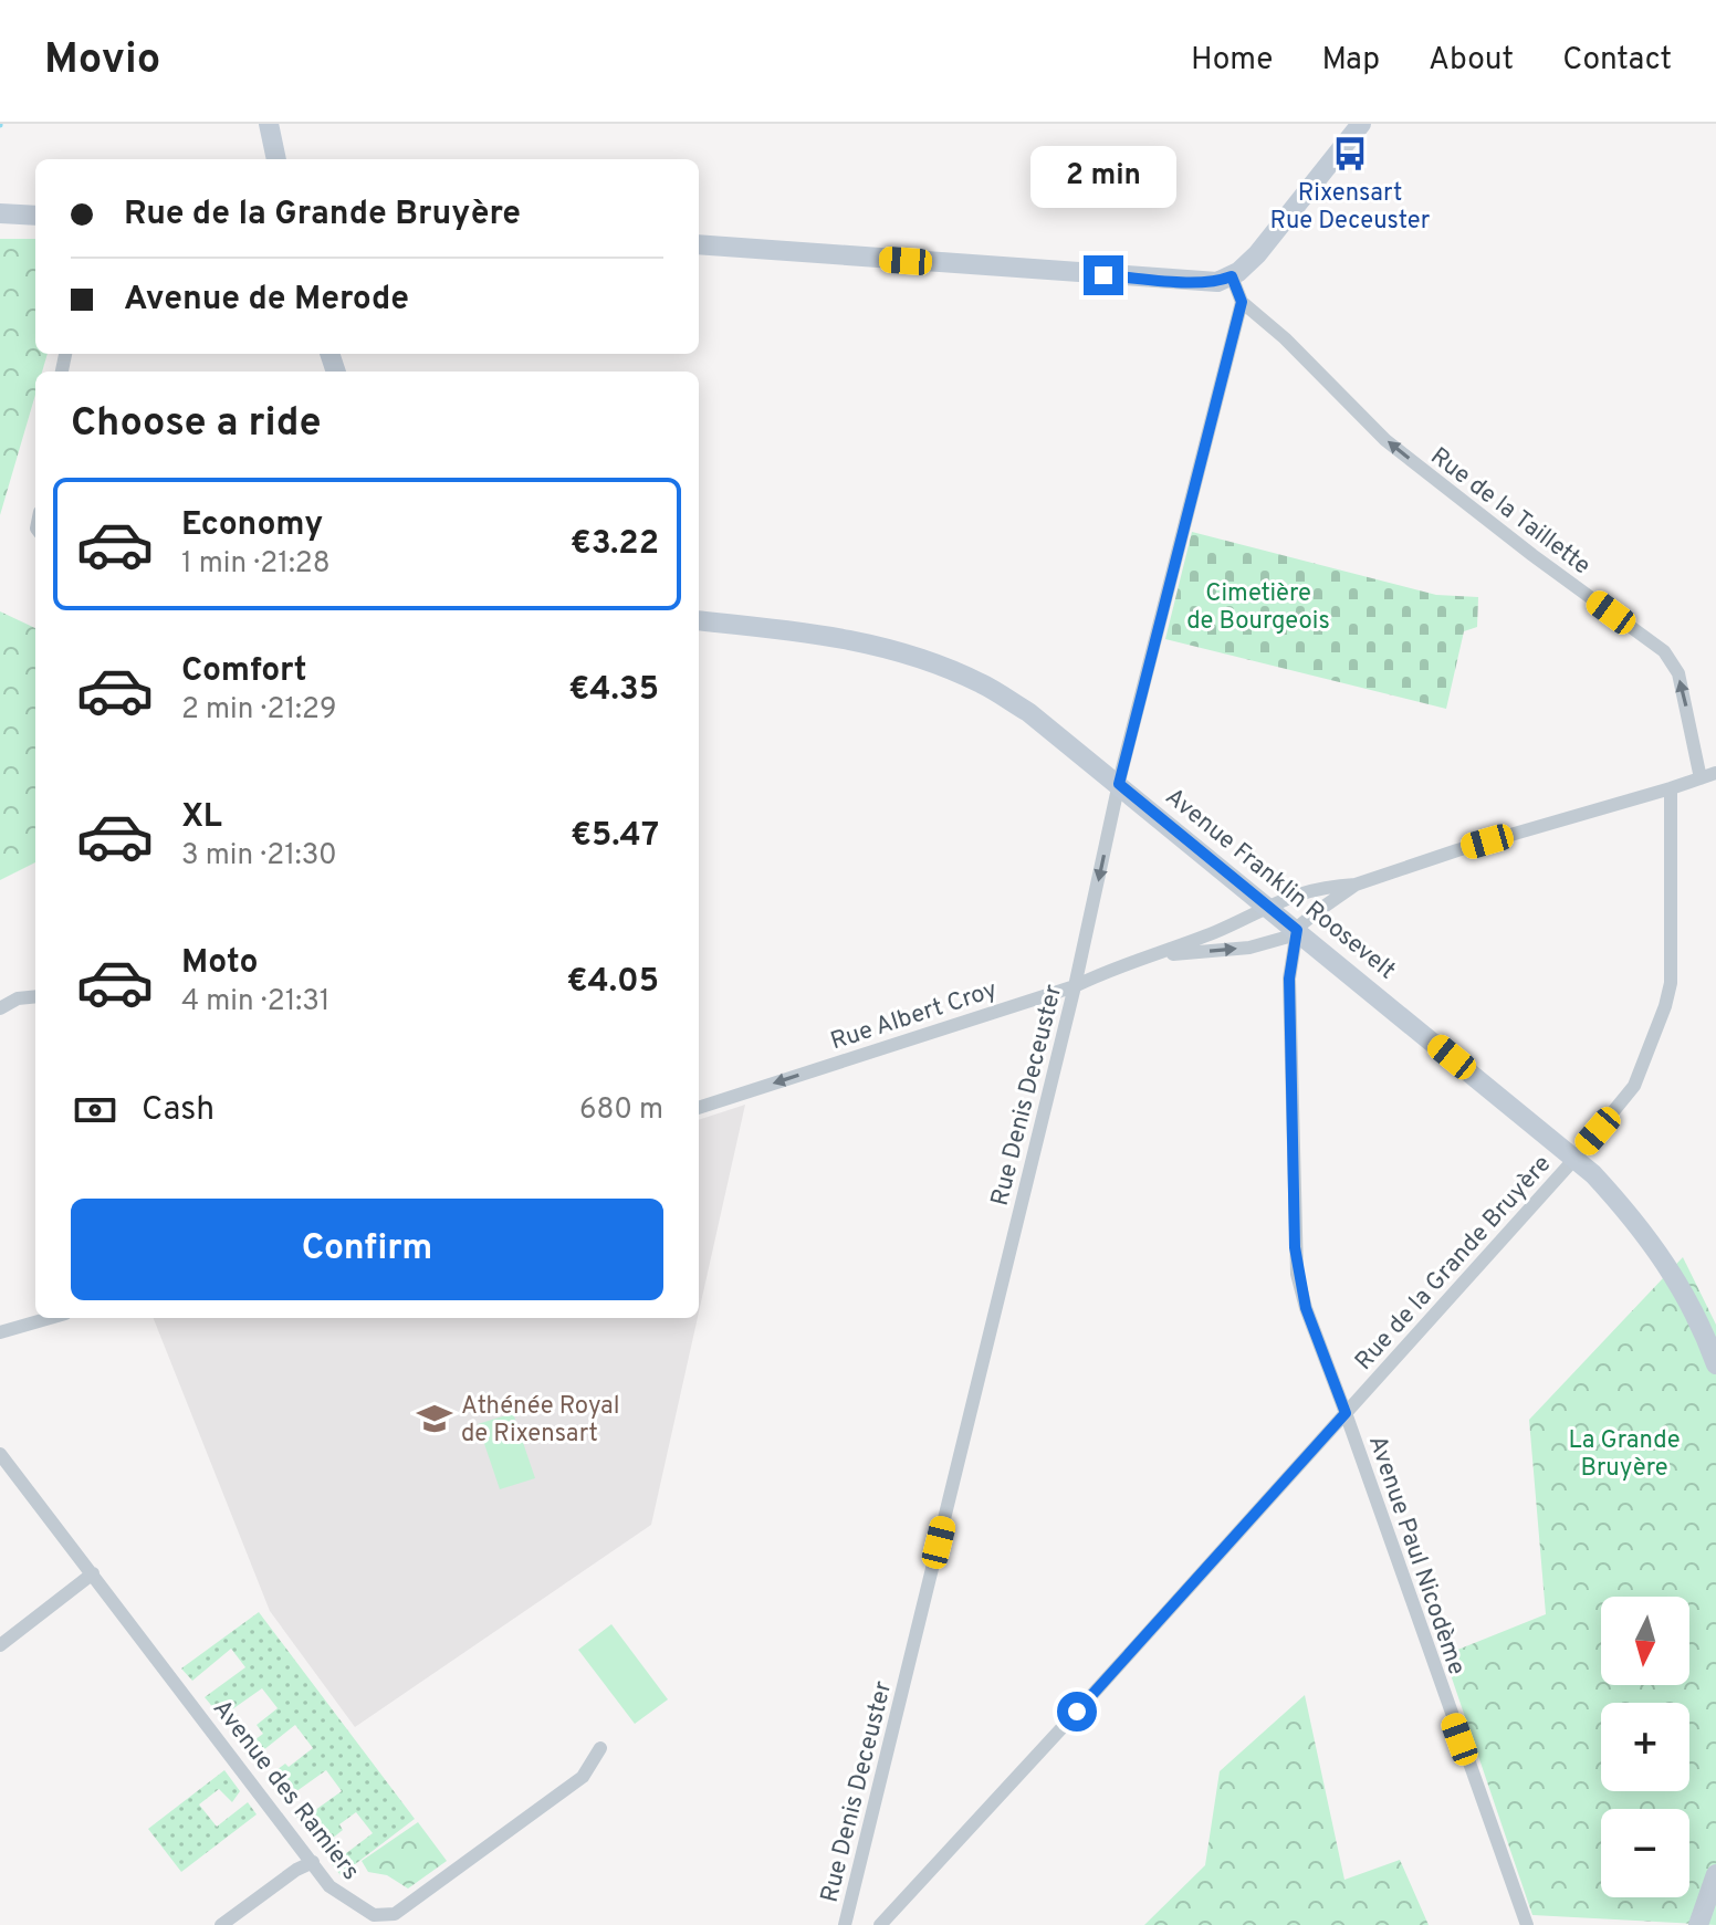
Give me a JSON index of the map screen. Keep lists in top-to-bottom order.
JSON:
{
  "streets": {
    "main road": ["Avenue Franklin Roosevelt"],
    "street": [
      "Rue de la Taillette",
      "Rue Albert Croy",
      "Rue Denis Deceuster",
      "Rue de la Grande Bruyère",
      "Avenue Paul Nicodème",
      "Avenue des Ramiers"
    ]
  },
  "crossings": [
    ["Rue de la Taillette", "Rue Denis Deceuster"],
    ["Avenue Franklin Roosevelt", "Rue Albert Croy"],
    ["Avenue Franklin Roosevelt", "Rue Denis Deceuster"],
    ["Avenue Franklin Roosevelt", "Rue de la Grande Bruyère"],
    ["Avenue Franklin Roosevelt", "Avenue Paul Nicodème"],
    ["Rue Albert Croy", "Rue Denis Deceuster"],
    ["Rue Albert Croy", "Avenue Paul Nicodème"],
    ["Rue de la Grande Bruyère", "Avenue Paul Nicodème"]
  ],
  "one_way": ["Rue de la Taillette"],
  "parks": ["Cimetière de Bourgeois", "La Grande Bruyère"],
  "places": {
    "bus stop": ["Rixensart Rue Deceuster"],
    "school or university": ["Athénée Royal de Rixensart"]
  },
  "north": "bottom",
  "page": {
    "header": "Movio",
    "nav": [
      "Home",
      "Map",
      "About",
      "Contact"
    ],
    "bubble": "2 min",
    "banner": ["Rue de la Grande Bruyère", "Avenue de Merode"],
    "heading": "Choose a ride",
    "list": [
      {
        "name": "Economy",
        "note": "1 min · 21:28",
        "value": "€3.22"
      },
      {
        "name": "Comfort",
        "note": "2 min · 21:29",
        "value": "€4.35"
      },
      {
        "name": "XL",
        "note": "3 min · 21:30",
        "value": "€5.47"
      },
      {
        "name": "Moto",
        "note": "4 min · 21:31",
        "value": "€4.05"
      }
    ],
    "pay": ["Cash", "680 m"],
    "buttons": "Confirm",
    "map_buttons": ["+", "−"]
  }
}
